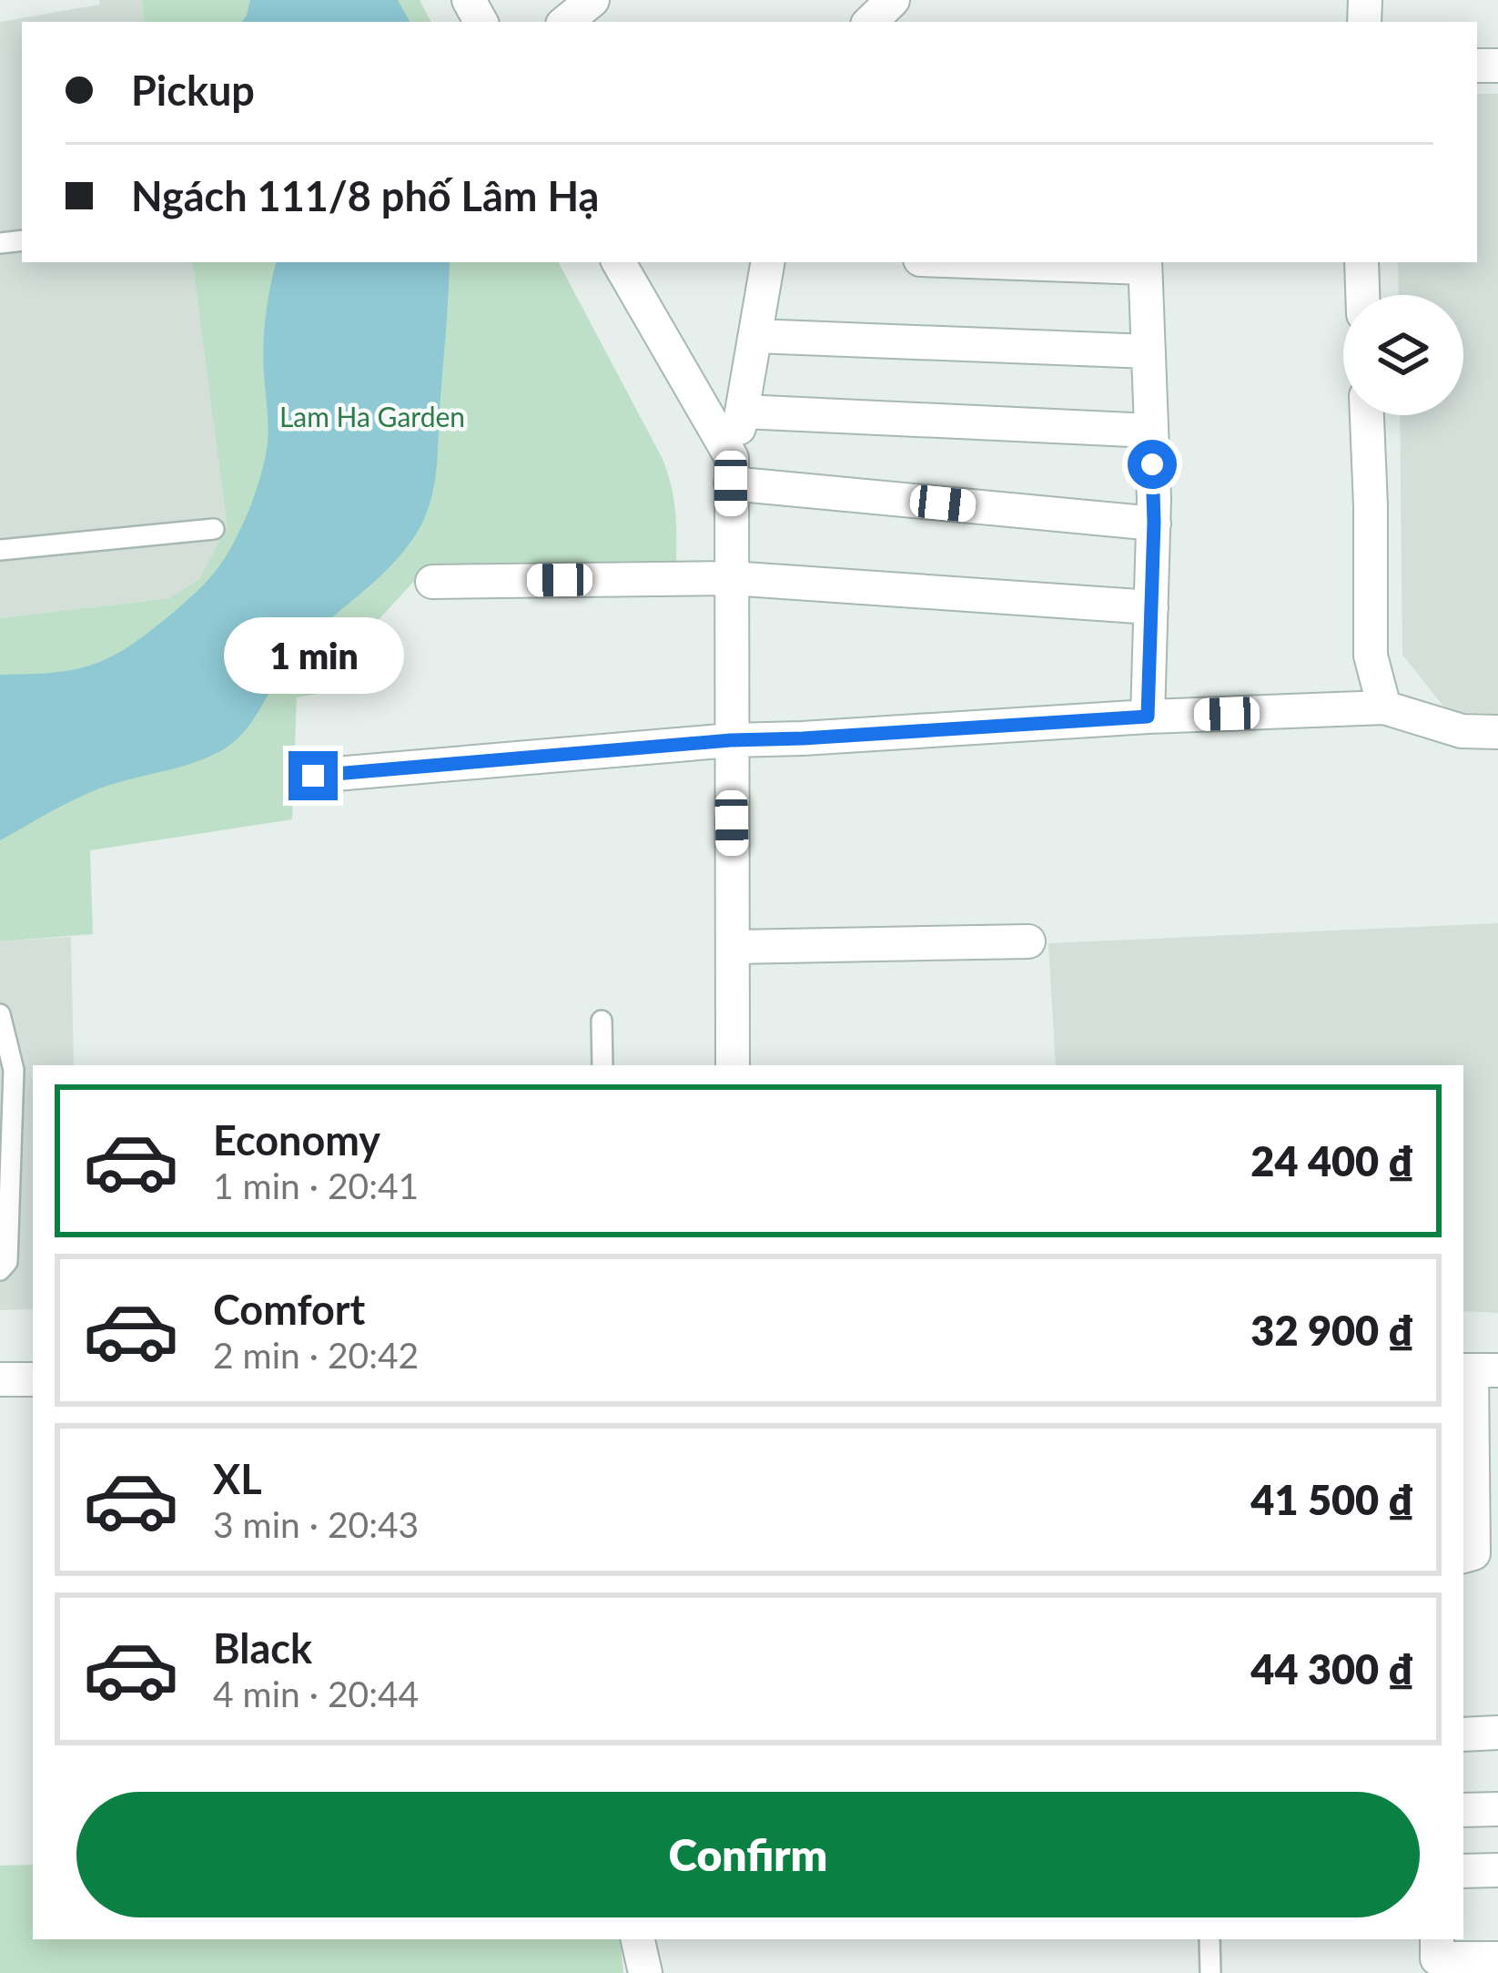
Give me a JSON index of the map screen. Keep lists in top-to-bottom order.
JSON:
{
  "parks": ["Lam Ha Garden"],
  "page": {
    "banner": ["Pickup", "Ngách 111/8 phố Lâm Hạ"],
    "bubble": "1 min",
    "list": [
      {
        "name": "Economy",
        "note": "1 min · 20:41",
        "value": "24 400 ₫"
      },
      {
        "name": "Comfort",
        "note": "2 min · 20:42",
        "value": "32 900 ₫"
      },
      {
        "name": "XL",
        "note": "3 min · 20:43",
        "value": "41 500 ₫"
      },
      {
        "name": "Black",
        "note": "4 min · 20:44",
        "value": "44 300 ₫"
      }
    ],
    "buttons": "Confirm"
  }
}
